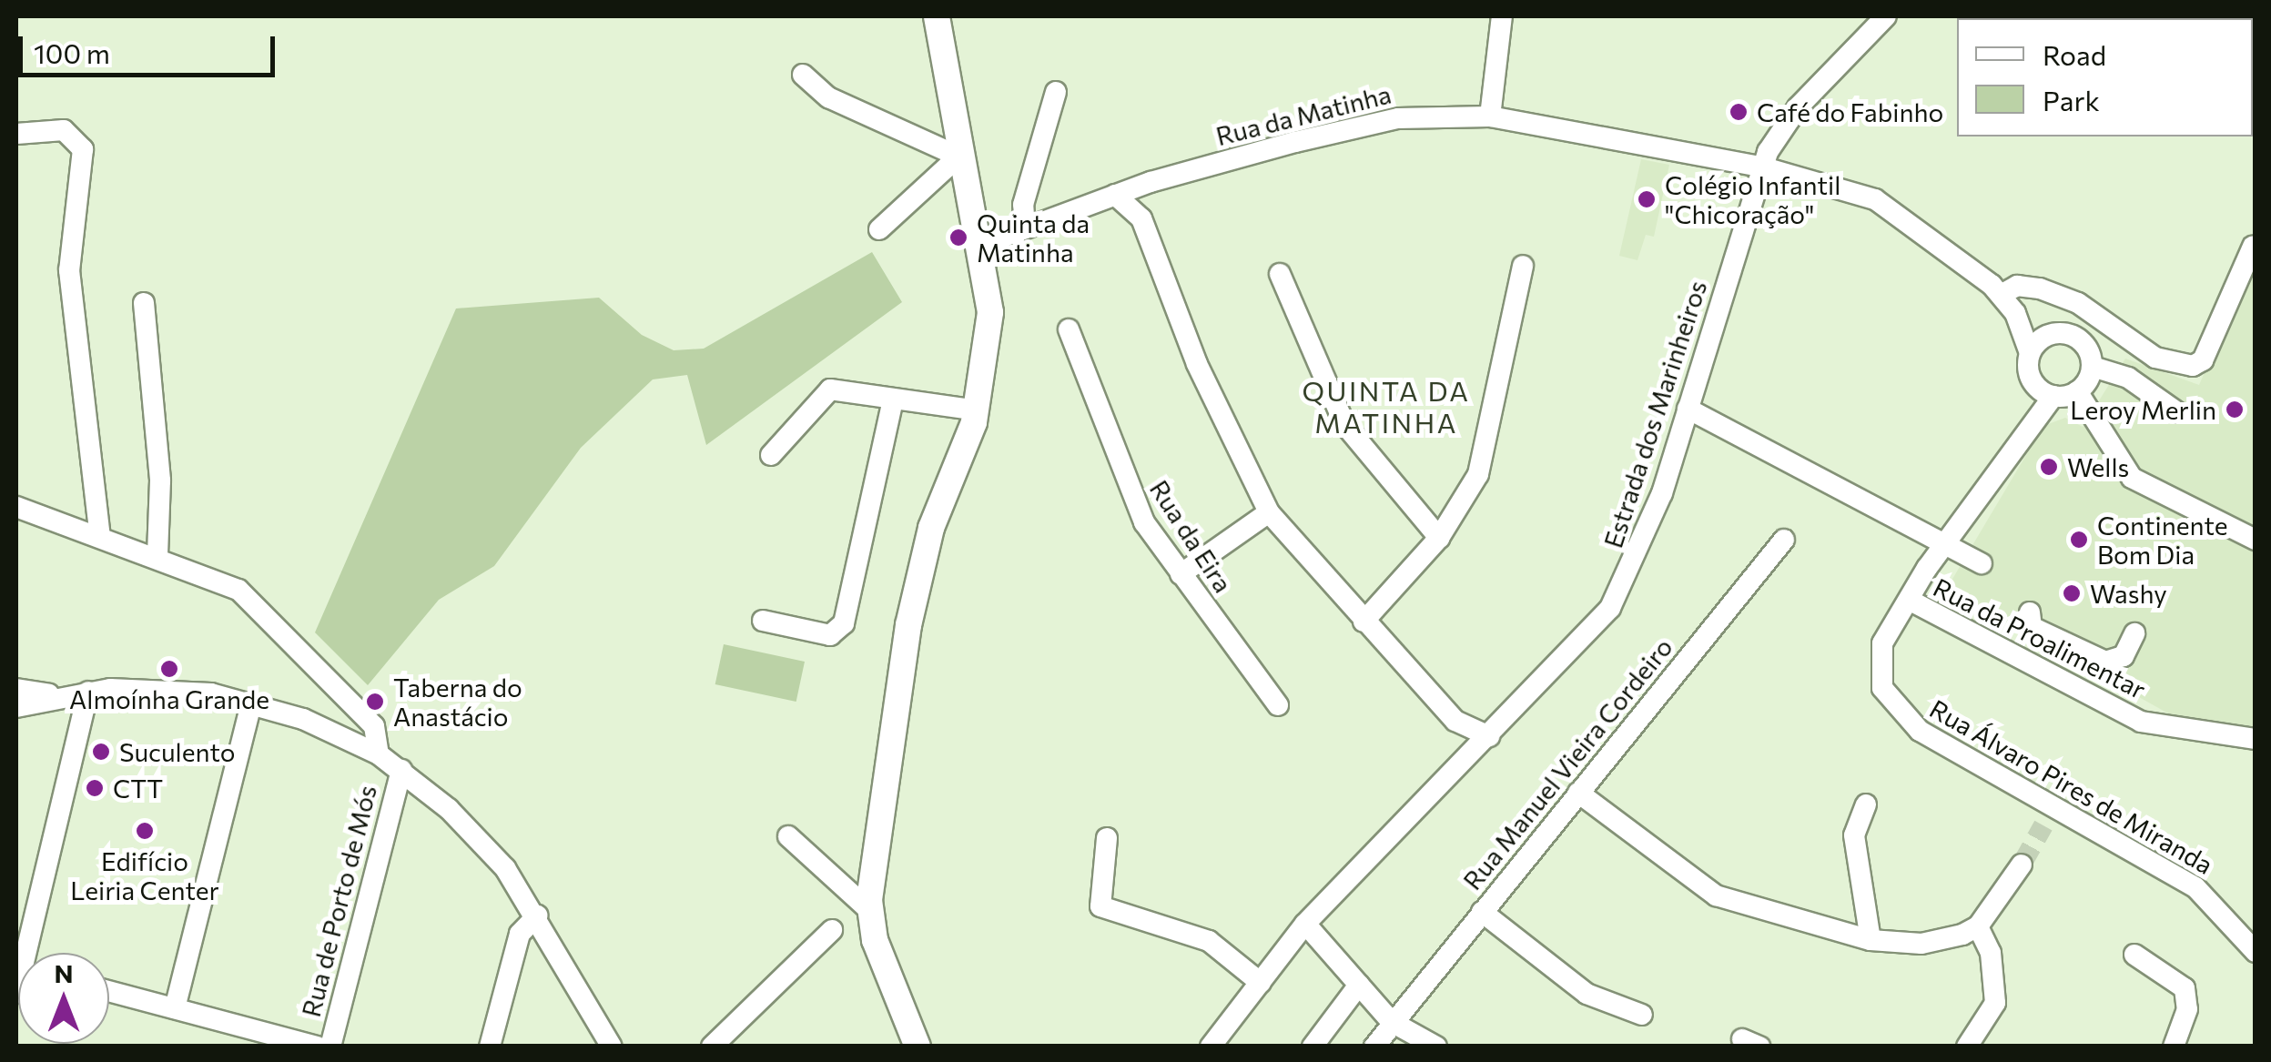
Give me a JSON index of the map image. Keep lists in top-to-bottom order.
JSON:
{
  "streets": {
    "street": [
      "Rua da Matinha",
      "Estrada dos Marinheiros",
      "Rua da Eira",
      "Rua da Proalimentar",
      "Rua Manuel Vieira Cordeiro",
      "Rua Álvaro Pires de Miranda",
      "Rua de Porto de Mós"
    ]
  },
  "crossings": [
    ["Rua da Matinha", "Estrada dos Marinheiros"],
    ["Rua da Matinha", "Rua Álvaro Pires de Miranda"],
    ["Estrada dos Marinheiros", "Rua Álvaro Pires de Miranda"],
    ["Rua da Proalimentar", "Rua Álvaro Pires de Miranda"]
  ],
  "districts": ["QUINTA DA MATINHA"],
  "places": [
    "Café do Fabinho",
    "Colégio Infantil \"Chicoração\"",
    "Quinta da Matinha",
    "Leroy Merlin",
    "Wells",
    "Continente Bom Dia",
    "Washy",
    "Almoínha Grande",
    "Taberna do Anastácio",
    "Suculento",
    "CTT",
    "Edifício Leiria Center"
  ],
  "legend": ["Road", "Park"],
  "scale_bar": "100 m",
  "north": "top"
}
